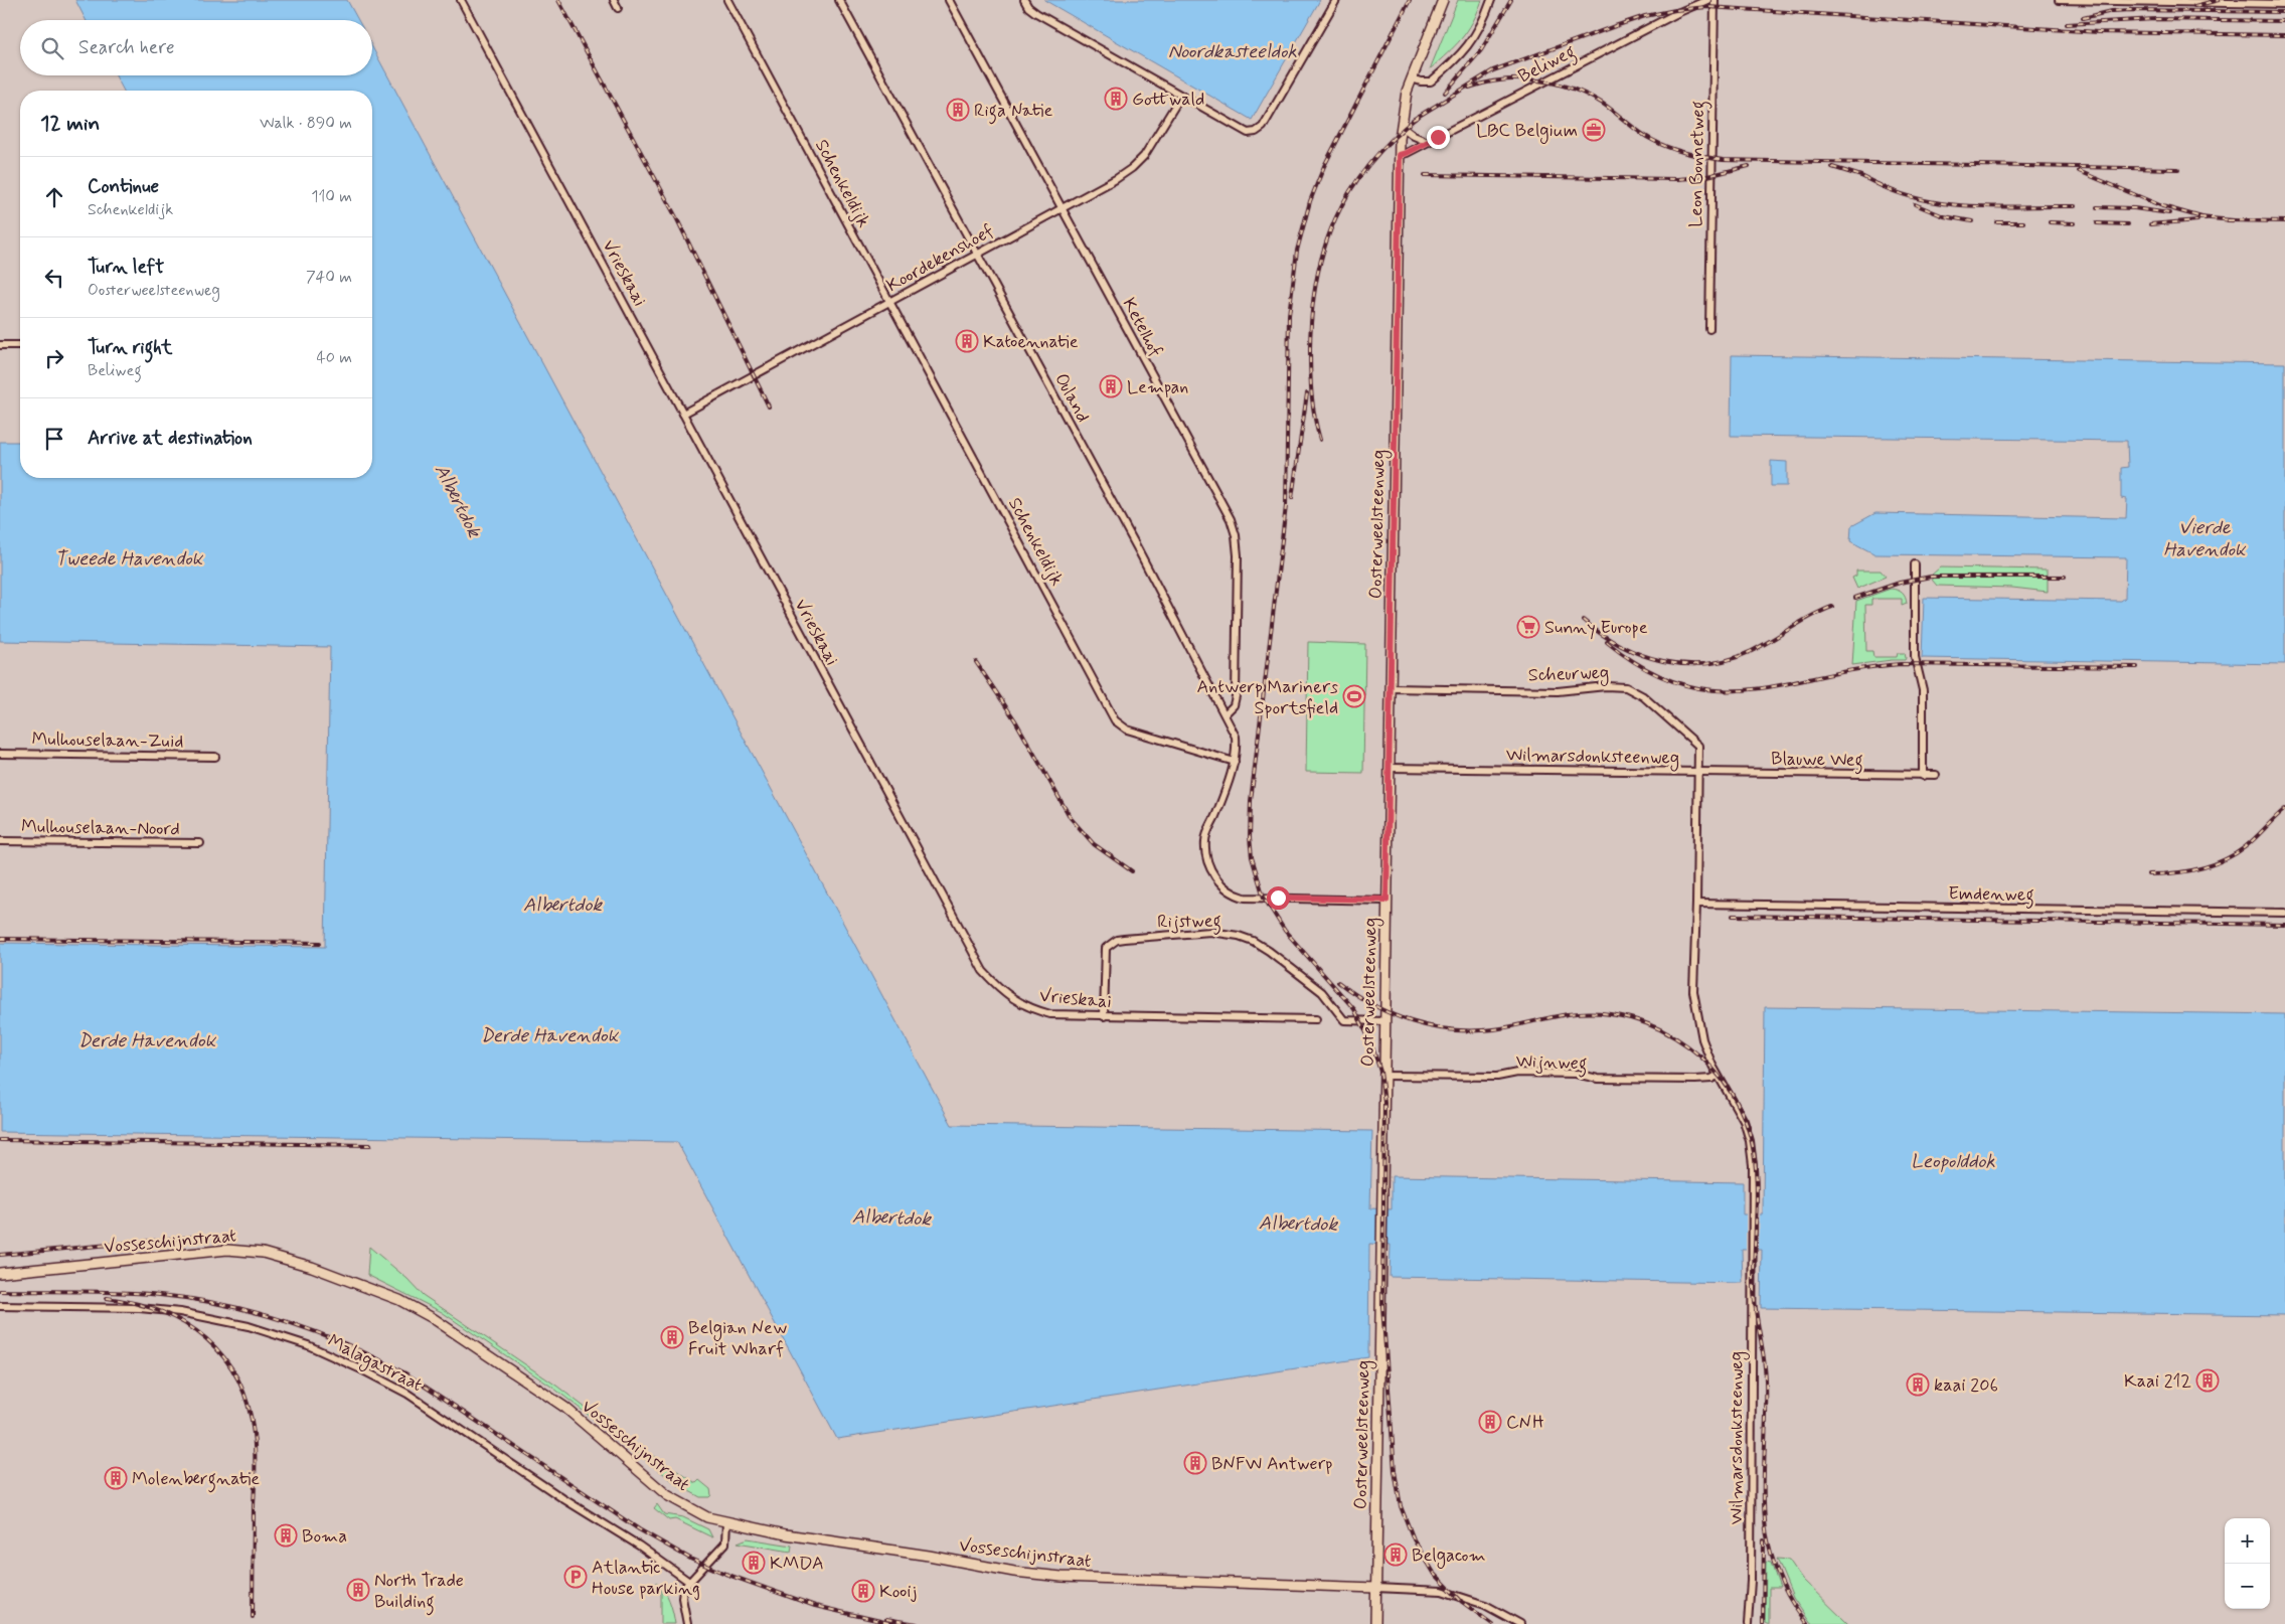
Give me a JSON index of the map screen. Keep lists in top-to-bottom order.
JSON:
{
  "streets": {
    "main road": ["Oosterweelsteenweg", "Vosseschijnstraat"],
    "street": [
      "Beliweg",
      "Leon Bonnetweg",
      "Schenkeldijk",
      "Koordekenshoef",
      "Vrieskaai",
      "Ketelhof",
      "Ouland",
      "Scheurweg",
      "Mulhouselaan-Zuid",
      "Wilmarsdonksteenweg",
      "Blauwe Weg",
      "Mulhouselaan-Noord",
      "Emdenweg",
      "Rijstweg",
      "Wijnweg",
      "Malagastraat"
    ]
  },
  "crossings": [
    ["Beliweg", "Oosterweelsteenweg"],
    ["Schenkeldijk", "Koordekenshoef"],
    ["Schenkeldijk", "Ouland"],
    ["Koordekenshoef", "Vrieskaai"],
    ["Koordekenshoef", "Ketelhof"],
    ["Koordekenshoef", "Ouland"],
    ["Vrieskaai", "Rijstweg"],
    ["Ketelhof", "Ouland"],
    ["Oosterweelsteenweg", "Scheurweg"],
    ["Oosterweelsteenweg", "Wilmarsdonksteenweg"],
    ["Oosterweelsteenweg", "Rijstweg"],
    ["Oosterweelsteenweg", "Wijnweg"],
    ["Oosterweelsteenweg", "Vosseschijnstraat"],
    ["Scheurweg", "Wilmarsdonksteenweg"],
    ["Scheurweg", "Blauwe Weg"],
    ["Wilmarsdonksteenweg", "Blauwe Weg"],
    ["Wilmarsdonksteenweg", "Emdenweg"],
    ["Wilmarsdonksteenweg", "Wijnweg"]
  ],
  "water": [
    "Noordkasteeldok",
    "Albertdok",
    "Vierde Havendok",
    "Tweede Havendok",
    "Derde Havendok",
    "Leopolddok"
  ],
  "places": {
    "building": [
      "Gottwald",
      "Riga Natie",
      "Katoennatie",
      "Lempan",
      "Belgian New Fruit Wharf",
      "Kaai 212",
      "kaai 206",
      "CNH",
      "BNFW Antwerp",
      "Molenbergnatie",
      "Boma",
      "Belgacom",
      "KMDA",
      "North Trade Building",
      "Kooij"
    ],
    "office": ["LBC Belgium"],
    "supermarket": ["Sunny Europe"],
    "sports": ["Antwerp Mariners Sportsfield"],
    "parking": ["Atlantic House parking"]
  },
  "page": {
    "search": "Search here",
    "heading": ["12 min", "Walk · 890 m"],
    "list": [
      ["Continue", "Schenkeldijk", "110 m"],
      ["Turn left", "Oosterweelsteenweg", "740 m"],
      ["Turn right", "Beliweg", "40 m"],
      "Arrive at destination"
    ],
    "map_buttons": ["+", "−"]
  }
}
